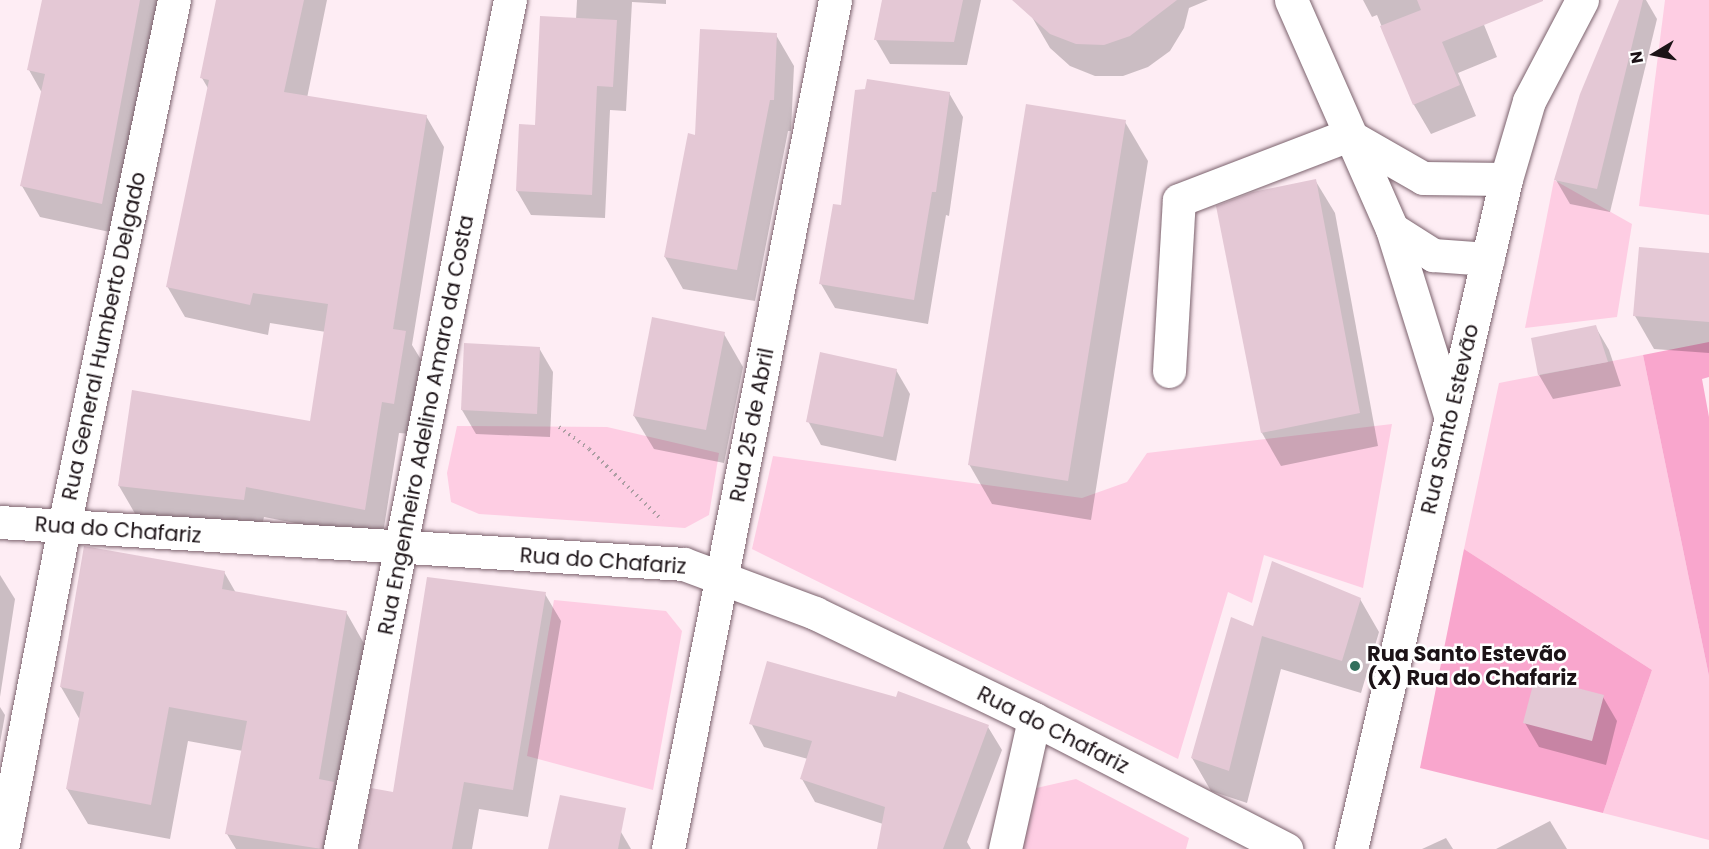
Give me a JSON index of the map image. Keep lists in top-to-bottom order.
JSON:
{
  "streets": {
    "street": [
      "Rua General Humberto Delgado",
      "Rua Santo Estevão",
      "Rua Engenheiro Adelino Amaro da Costa",
      "Rua 25 de Abril",
      "Rua do Chafariz"
    ]
  },
  "crossings": [
    ["Rua General Humberto Delgado", "Rua do Chafariz"],
    ["Rua Engenheiro Adelino Amaro da Costa", "Rua do Chafariz"],
    ["Rua 25 de Abril", "Rua do Chafariz"]
  ],
  "places": ["Rua Santo Estevão (X) Rua do Chafariz"],
  "north": "left"
}
